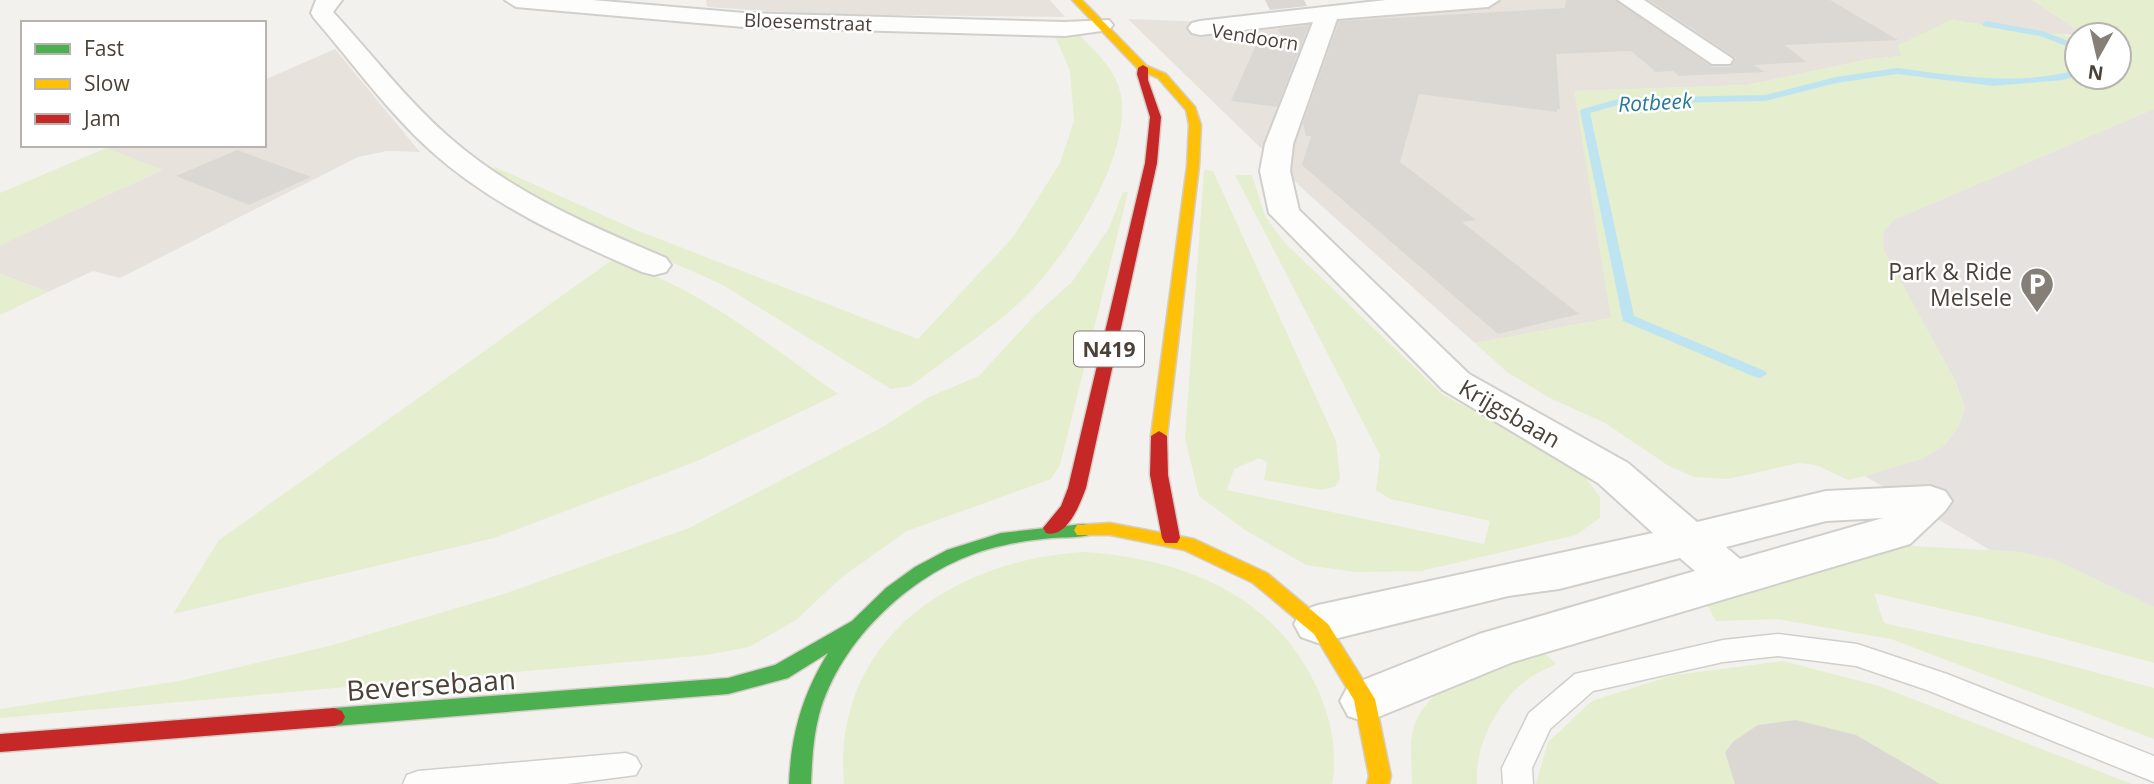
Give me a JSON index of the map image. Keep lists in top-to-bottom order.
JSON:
{
  "streets": {
    "main road": ["N419", "Beversebaan"],
    "street": ["Bloesemstraat", "Vendoorn", "Krijgsbaan"]
  },
  "crossings": [
    ["Bloesemstraat", "N419"],
    ["Vendoorn", "Krijgsbaan"]
  ],
  "water": ["Rotbeek"],
  "places": {
    "parking": ["Park & Ride Melsele"]
  },
  "legend": ["Fast", "Slow", "Jam"],
  "north": "bottom"
}
